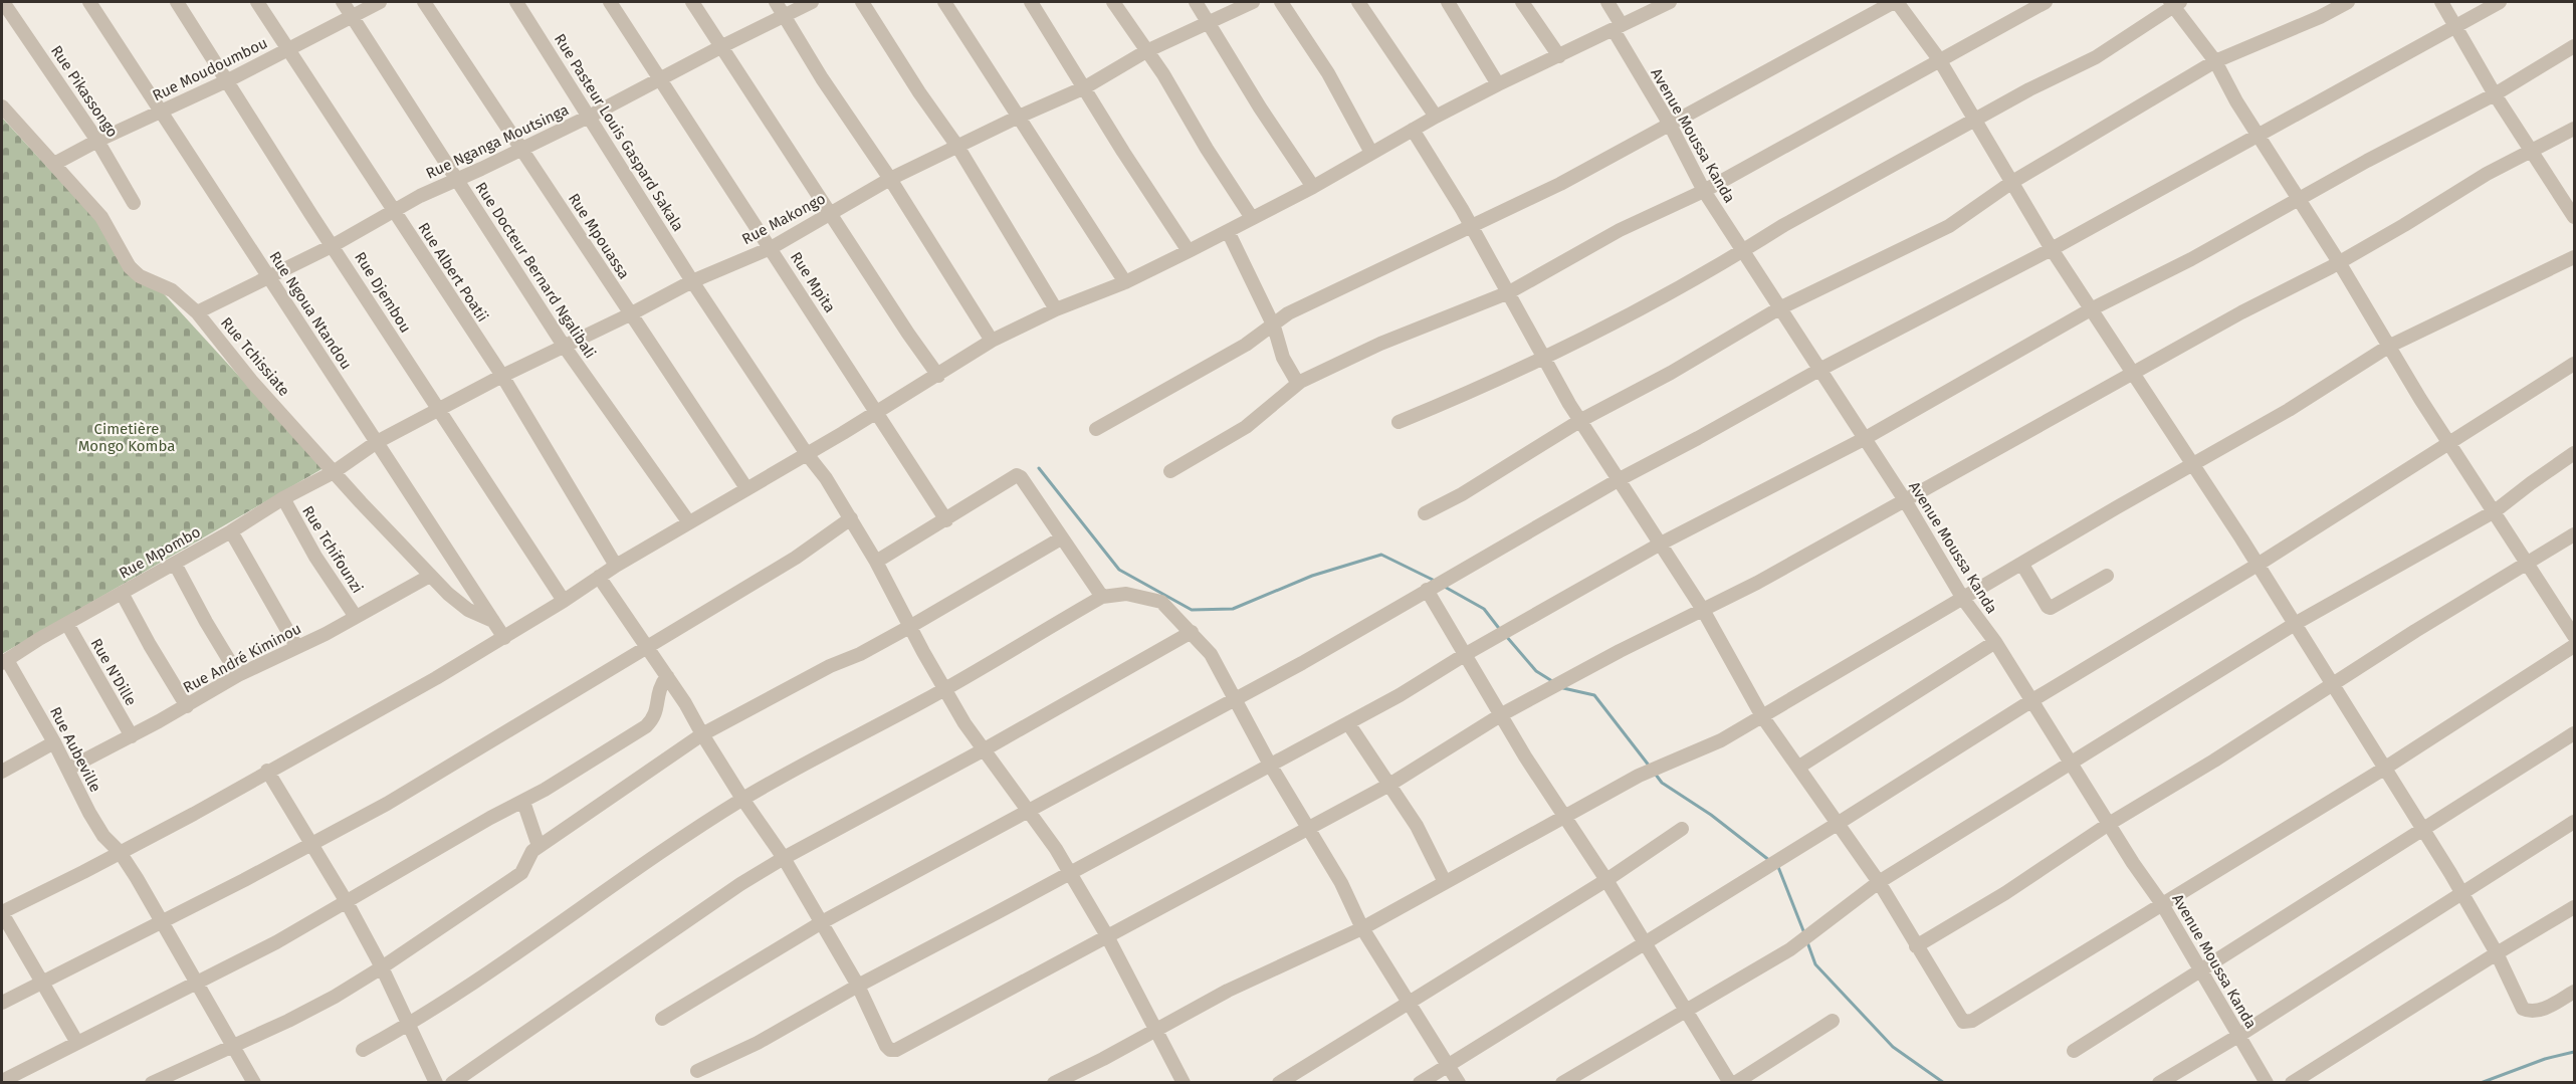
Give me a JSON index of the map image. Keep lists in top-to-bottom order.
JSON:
{
  "streets": {
    "street": [
      "Rue Moudoumbou",
      "Rue Pikassongo",
      "Rue Pasteur Louis Gaspard Sakala",
      "Avenue Moussa Kanda",
      "Rue Nganga Moutsinga",
      "Rue Makongo",
      "Rue Mpouassa",
      "Rue Docteur Bernard Ngalibali",
      "Rue Albert Poatii",
      "Rue Mpita",
      "Rue Djembou",
      "Rue Ngoua Ntandou",
      "Rue Tchissiate",
      "Rue Tchifounzi",
      "Rue Mpombo",
      "Rue André Kiminou",
      "Rue N'Dille",
      "Rue Aubeville"
    ]
  },
  "crossings": [
    ["Rue Moudoumbou", "Rue Pikassongo"],
    ["Rue Moudoumbou", "Rue Docteur Bernard Ngalibali"],
    ["Rue Moudoumbou", "Rue Albert Poatii"],
    ["Rue Moudoumbou", "Rue Djembou"],
    ["Rue Moudoumbou", "Rue Ngoua Ntandou"],
    ["Rue Moudoumbou", "Rue Tchissiate"],
    ["Rue Pasteur Louis Gaspard Sakala", "Rue Nganga Moutsinga"],
    ["Rue Pasteur Louis Gaspard Sakala", "Rue Makongo"],
    ["Rue Nganga Moutsinga", "Rue Mpouassa"],
    ["Rue Nganga Moutsinga", "Rue Docteur Bernard Ngalibali"],
    ["Rue Nganga Moutsinga", "Rue Albert Poatii"],
    ["Rue Nganga Moutsinga", "Rue Mpita"],
    ["Rue Nganga Moutsinga", "Rue Djembou"],
    ["Rue Nganga Moutsinga", "Rue Ngoua Ntandou"],
    ["Rue Nganga Moutsinga", "Rue Tchissiate"],
    ["Rue Makongo", "Rue Mpouassa"],
    ["Rue Makongo", "Rue Docteur Bernard Ngalibali"],
    ["Rue Makongo", "Rue Albert Poatii"],
    ["Rue Makongo", "Rue Mpita"],
    ["Rue Makongo", "Rue Djembou"],
    ["Rue Makongo", "Rue Ngoua Ntandou"],
    ["Rue Makongo", "Rue Tchissiate"],
    ["Rue Makongo", "Rue Mpombo"],
    ["Rue Ngoua Ntandou", "Rue Tchissiate"],
    ["Rue Tchissiate", "Rue Mpombo"],
    ["Rue Tchissiate", "Rue André Kiminou"],
    ["Rue Tchifounzi", "Rue Mpombo"],
    ["Rue Tchifounzi", "Rue André Kiminou"],
    ["Rue Mpombo", "Rue N'Dille"],
    ["Rue Mpombo", "Rue Aubeville"],
    ["Rue André Kiminou", "Rue N'Dille"],
    ["Rue André Kiminou", "Rue Aubeville"]
  ],
  "parks": ["Cimetière Mongo Komba"]
}
